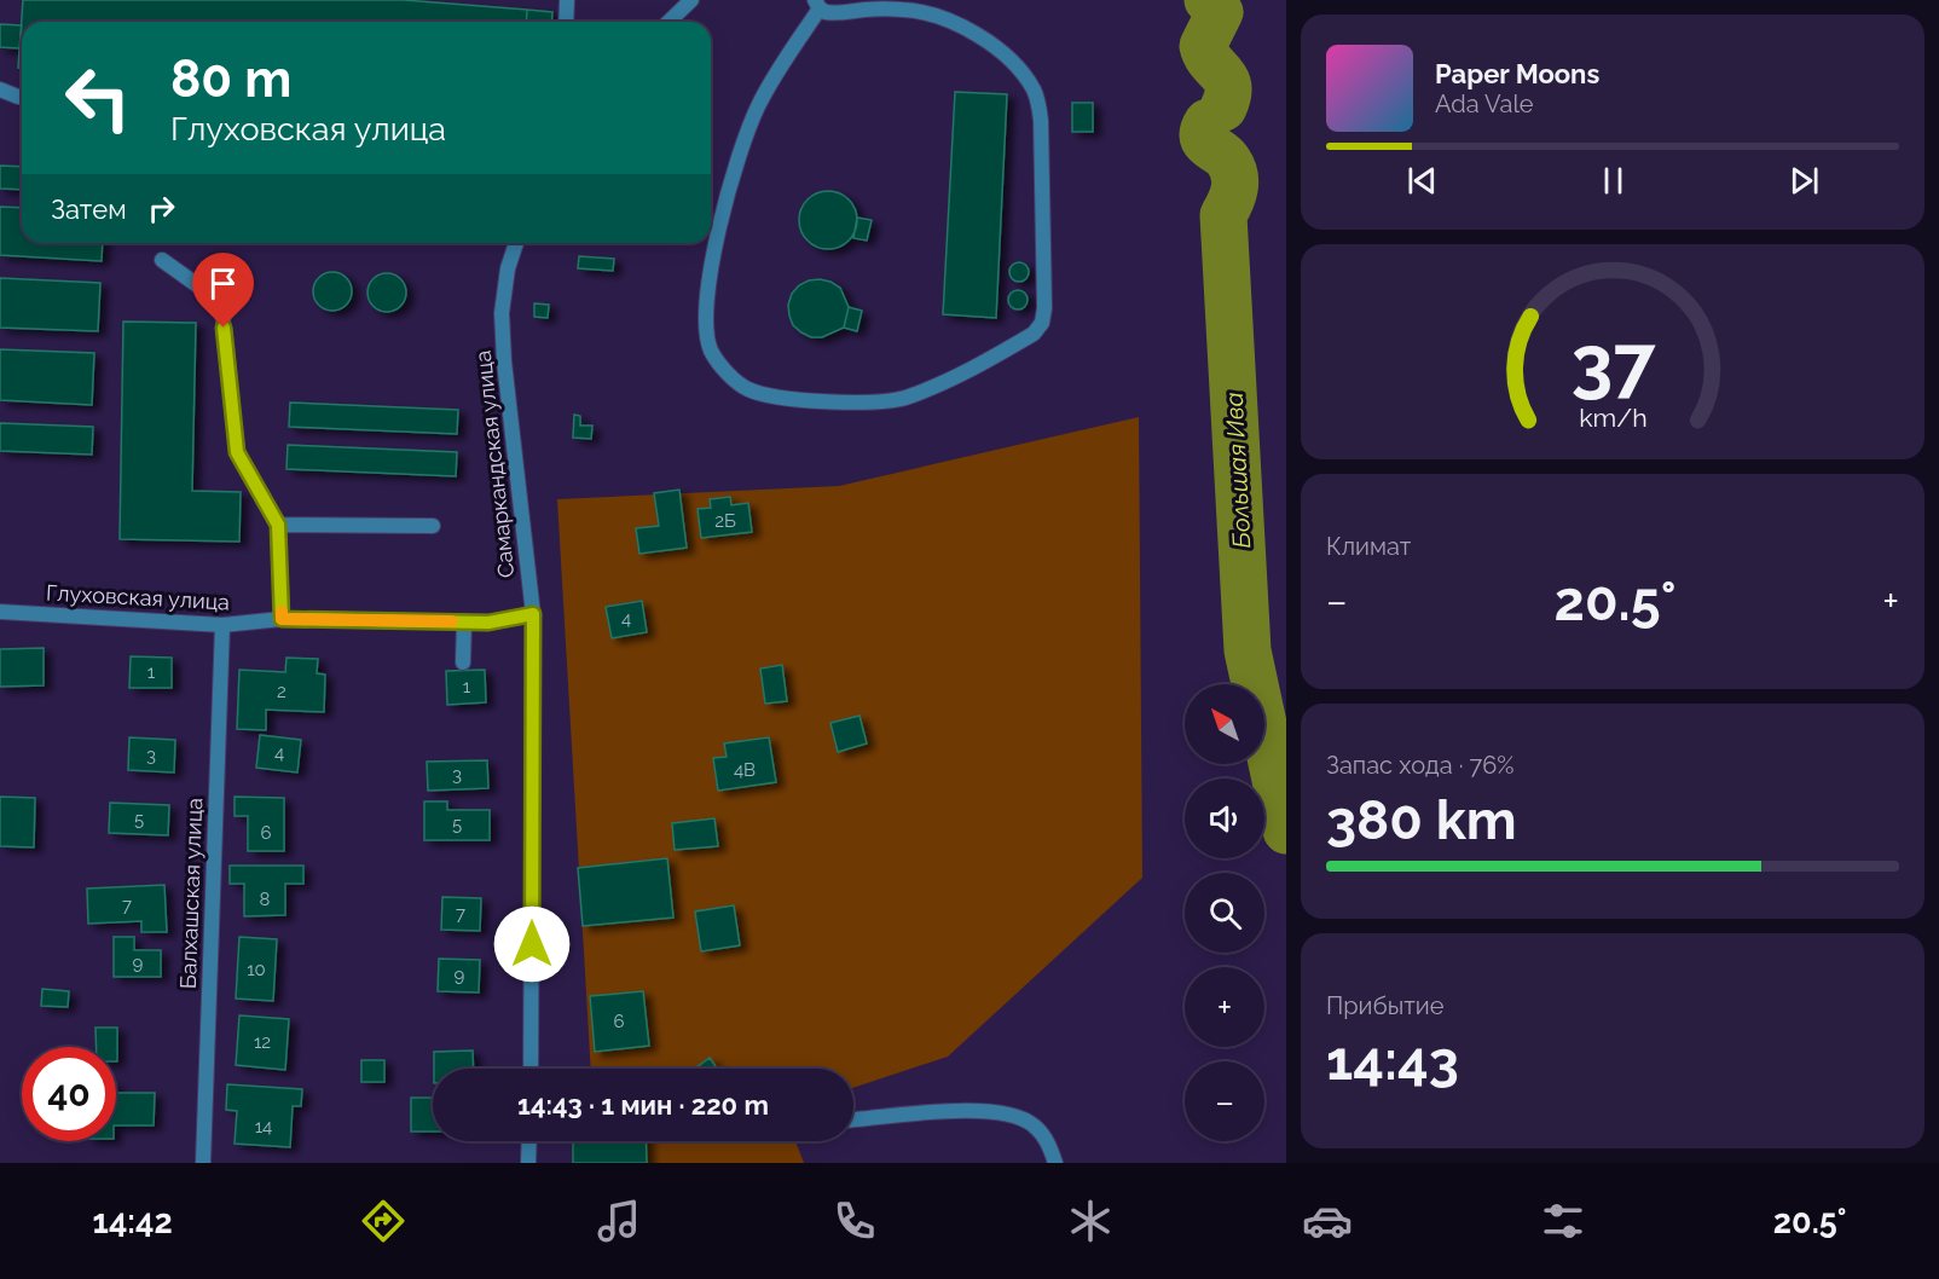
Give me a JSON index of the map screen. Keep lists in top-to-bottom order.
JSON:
{
  "streets": {
    "street": ["Самаркандская улица", "Глуховская улица", "Балхашская улица"]
  },
  "crossings": [
    ["Самаркандская улица", "Глуховская улица"],
    ["Глуховская улица", "Балхашская улица"]
  ],
  "water": ["Большая Ива"],
  "house_numbers": [
    "2Б",
    "4",
    "1",
    "1",
    "2",
    "4",
    "3",
    "4В",
    "3",
    "5",
    "5",
    "6",
    "8",
    "7",
    "7",
    "9",
    "10",
    "9",
    "6",
    "12",
    "14"
  ],
  "north": "top left",
  "page": {
    "turn": ["80 m", "Глуховская улица"],
    "song": ["Paper Moons", "Ada Vale"],
    "then": "Затем",
    "tile": [
      "Климат",
      ["Запас хода · 76%", "380 km"],
      ["Прибытие", "14:43"]
    ],
    "heat": ["−", "20.5°", "+"],
    "map_buttons": ["+", "−"],
    "limit": "40",
    "trip": "14:43 · 1 мин · 220 m",
    "tabs": ["14:42", "20.5°"],
    "gauge": ["37", "km/h"]
  }
}
